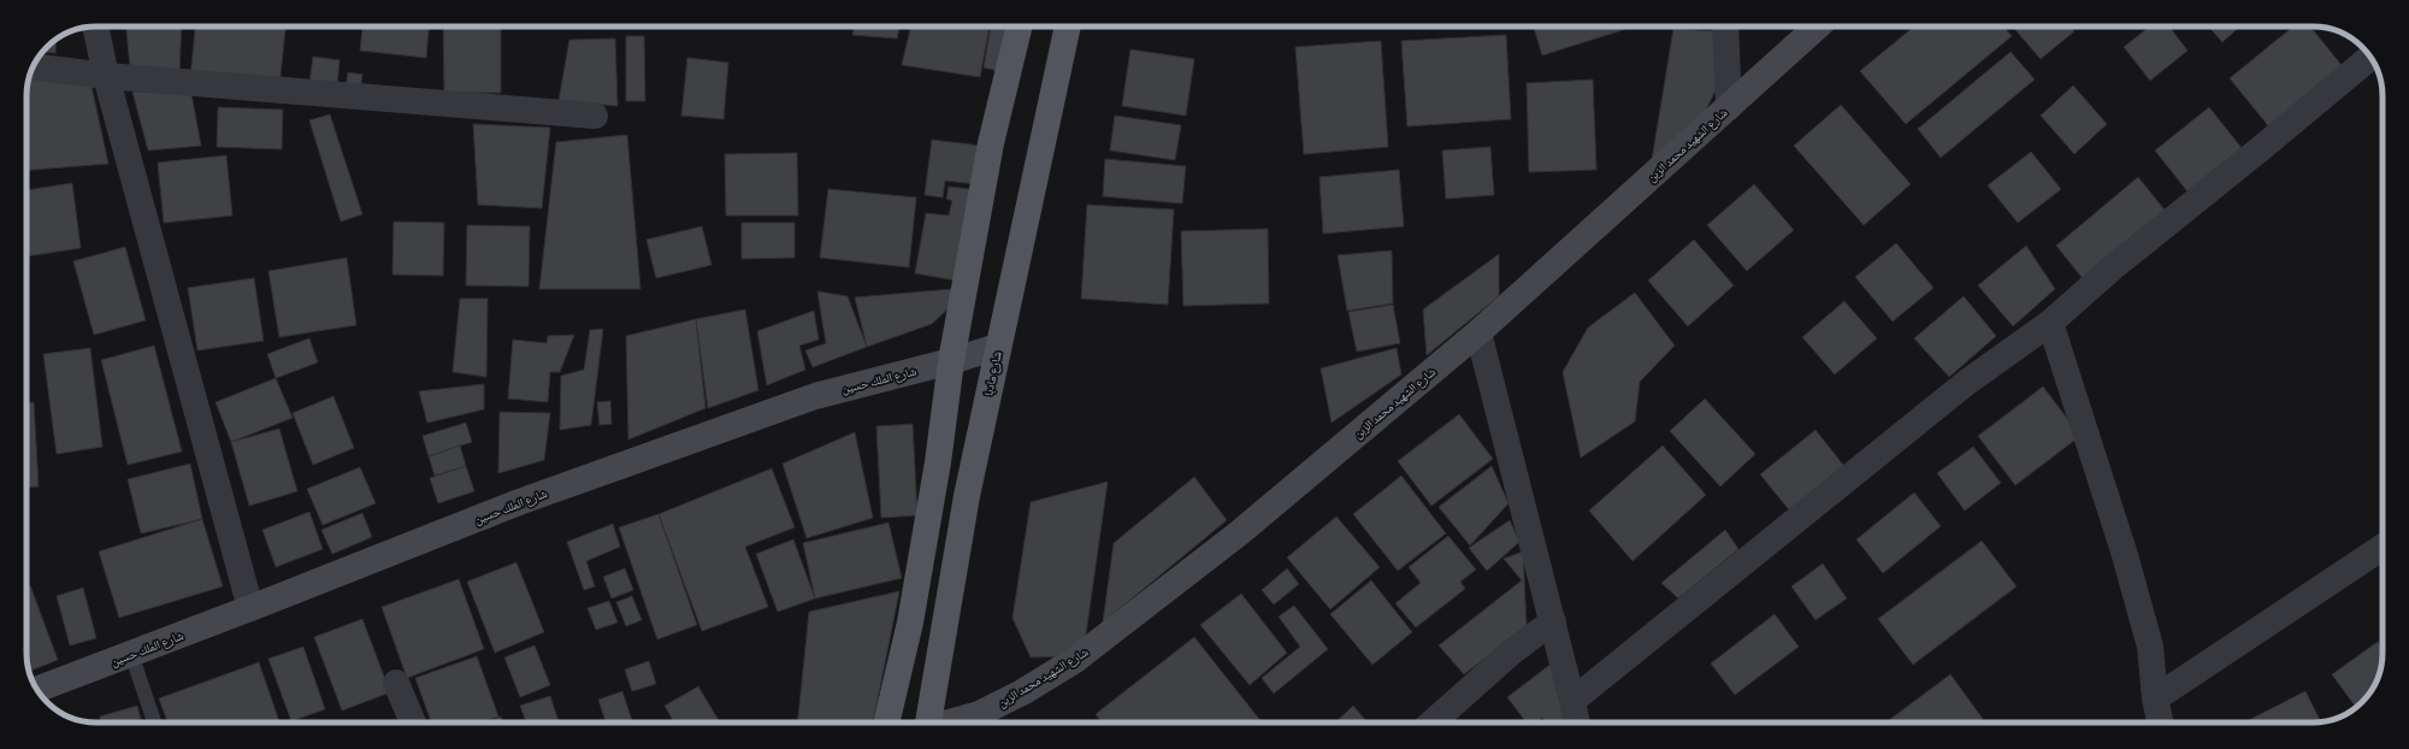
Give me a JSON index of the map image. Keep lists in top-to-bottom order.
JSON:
{
  "streets": {
    "main road": ["شارع مادبا"],
    "street": ["شارع الشهيد محمد الزبن", "شارع الملك حسين"]
  },
  "crossings": [
    ["شارع مادبا", "شارع الملك حسين"]
  ]
}
